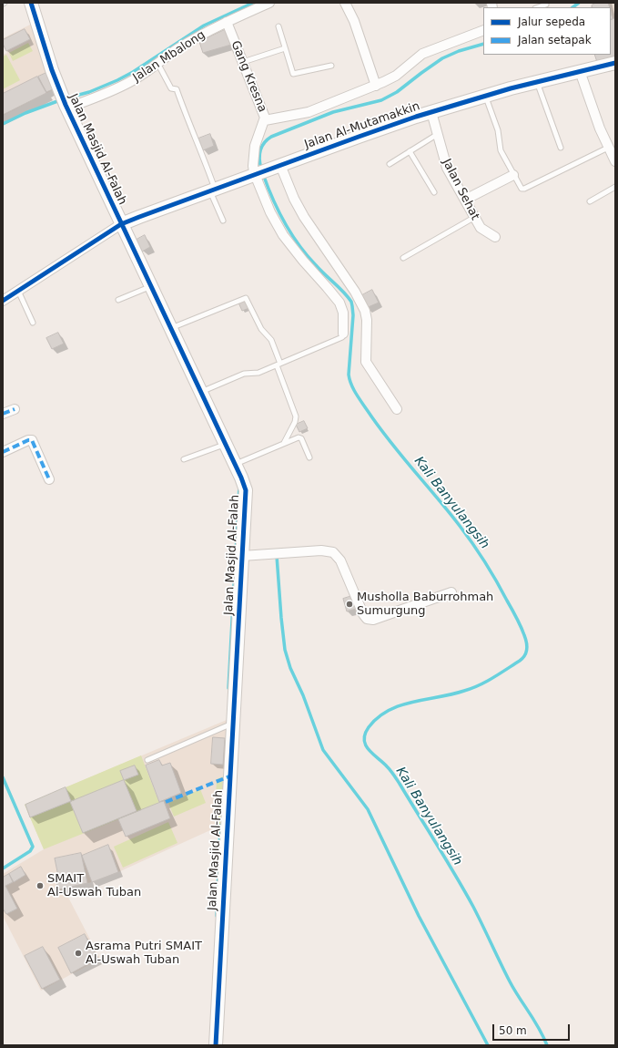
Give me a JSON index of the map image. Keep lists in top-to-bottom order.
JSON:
{
  "streets": {
    "street": [
      "Jalan Mbalong",
      "Gang Kresna",
      "Jalan Al-Mutamakkin",
      "Jalan Masjid Al-Falah",
      "Jalan Sehat"
    ]
  },
  "crossings": [
    ["Jalan Mbalong", "Gang Kresna"],
    ["Jalan Mbalong", "Jalan Masjid Al-Falah"],
    ["Gang Kresna", "Jalan Al-Mutamakkin"],
    ["Jalan Al-Mutamakkin", "Jalan Masjid Al-Falah"],
    ["Jalan Al-Mutamakkin", "Jalan Sehat"]
  ],
  "water": ["Kali Banyulangsih"],
  "places": ["Musholla Baburrohmah Sumurgung", "SMAIT Al-Uswah Tuban", "Asrama Putri SMAIT Al-Uswah Tuban"],
  "legend": ["Jalur sepeda", "Jalan setapak"],
  "scale_bar": "50 m"
}
